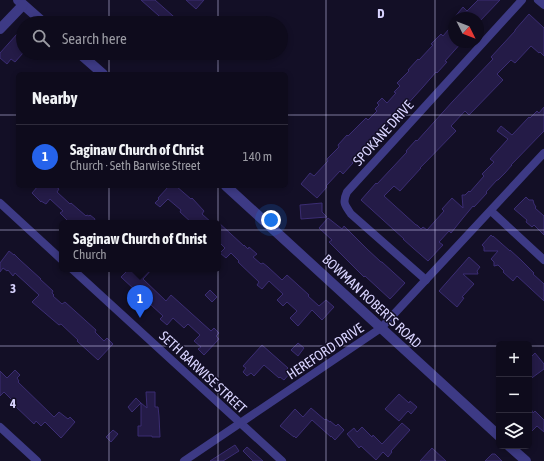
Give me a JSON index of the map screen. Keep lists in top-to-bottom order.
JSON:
{
  "streets": {
    "street": [
      "SPOKANE DRIVE",
      "BOWMAN ROBERTS ROAD",
      "HEREFORD DRIVE",
      "SETH BARWISE STREET"
    ]
  },
  "crossings": [
    ["SPOKANE DRIVE", "HEREFORD DRIVE"],
    ["BOWMAN ROBERTS ROAD", "HEREFORD DRIVE"],
    ["HEREFORD DRIVE", "SETH BARWISE STREET"]
  ],
  "north": "bottom right",
  "page": {
    "search": "Search here",
    "heading": "Nearby",
    "list": [
      {
        "mark": "1",
        "name": "Saginaw Church of Christ",
        "note": "Church · Seth Barwise Street",
        "value": "140 m"
      }
    ],
    "popup": ["Saginaw Church of Christ", "Church"],
    "pins": "1",
    "map_buttons": ["+", "−"]
  },
  "grid": {
    "columns": ["D"],
    "rows": ["3", "4"]
  }
}
